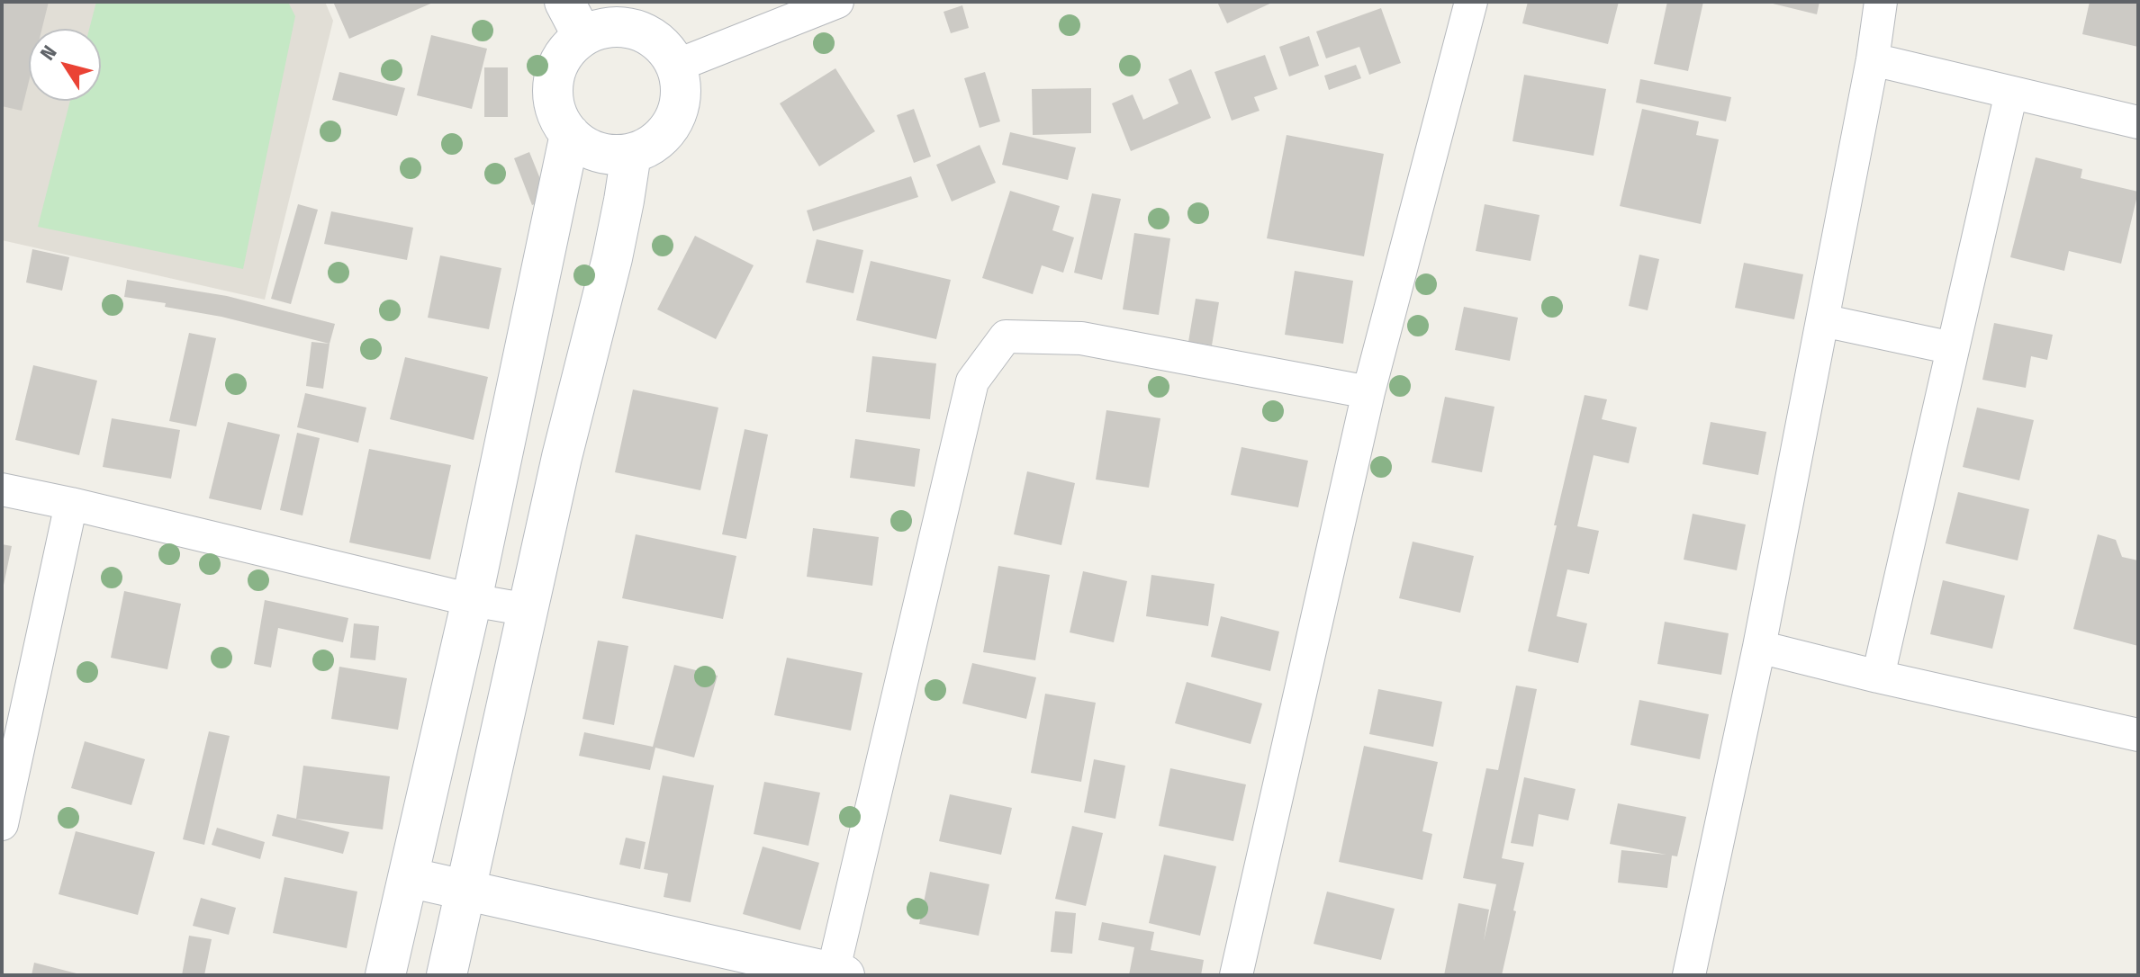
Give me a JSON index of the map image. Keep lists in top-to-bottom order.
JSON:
{
  "north": "top left"
}
